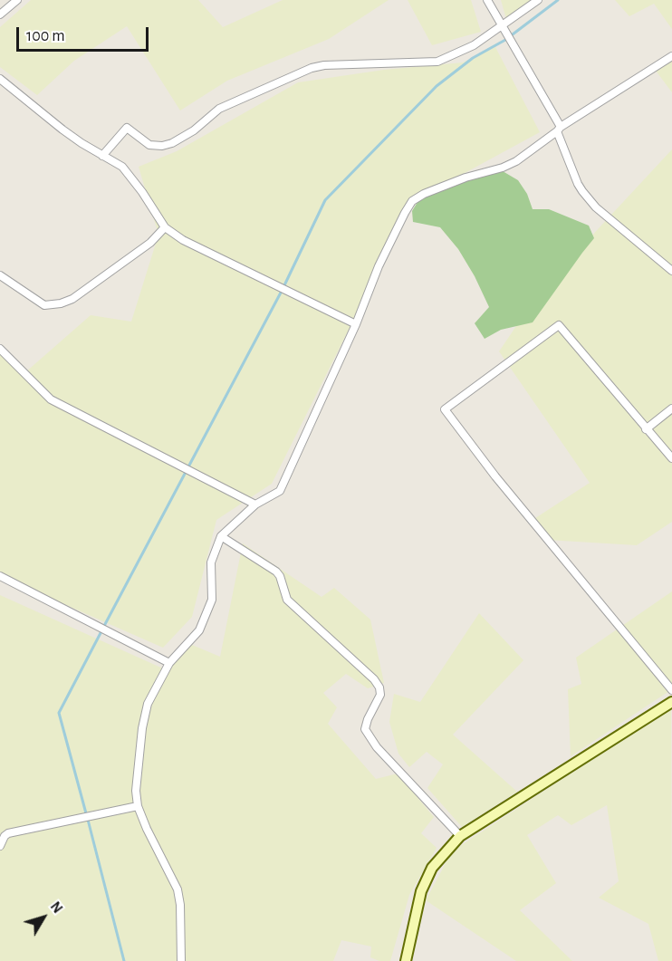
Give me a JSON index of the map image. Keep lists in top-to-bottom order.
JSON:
{
  "scale_bar": "100 m",
  "north": "top right"
}
